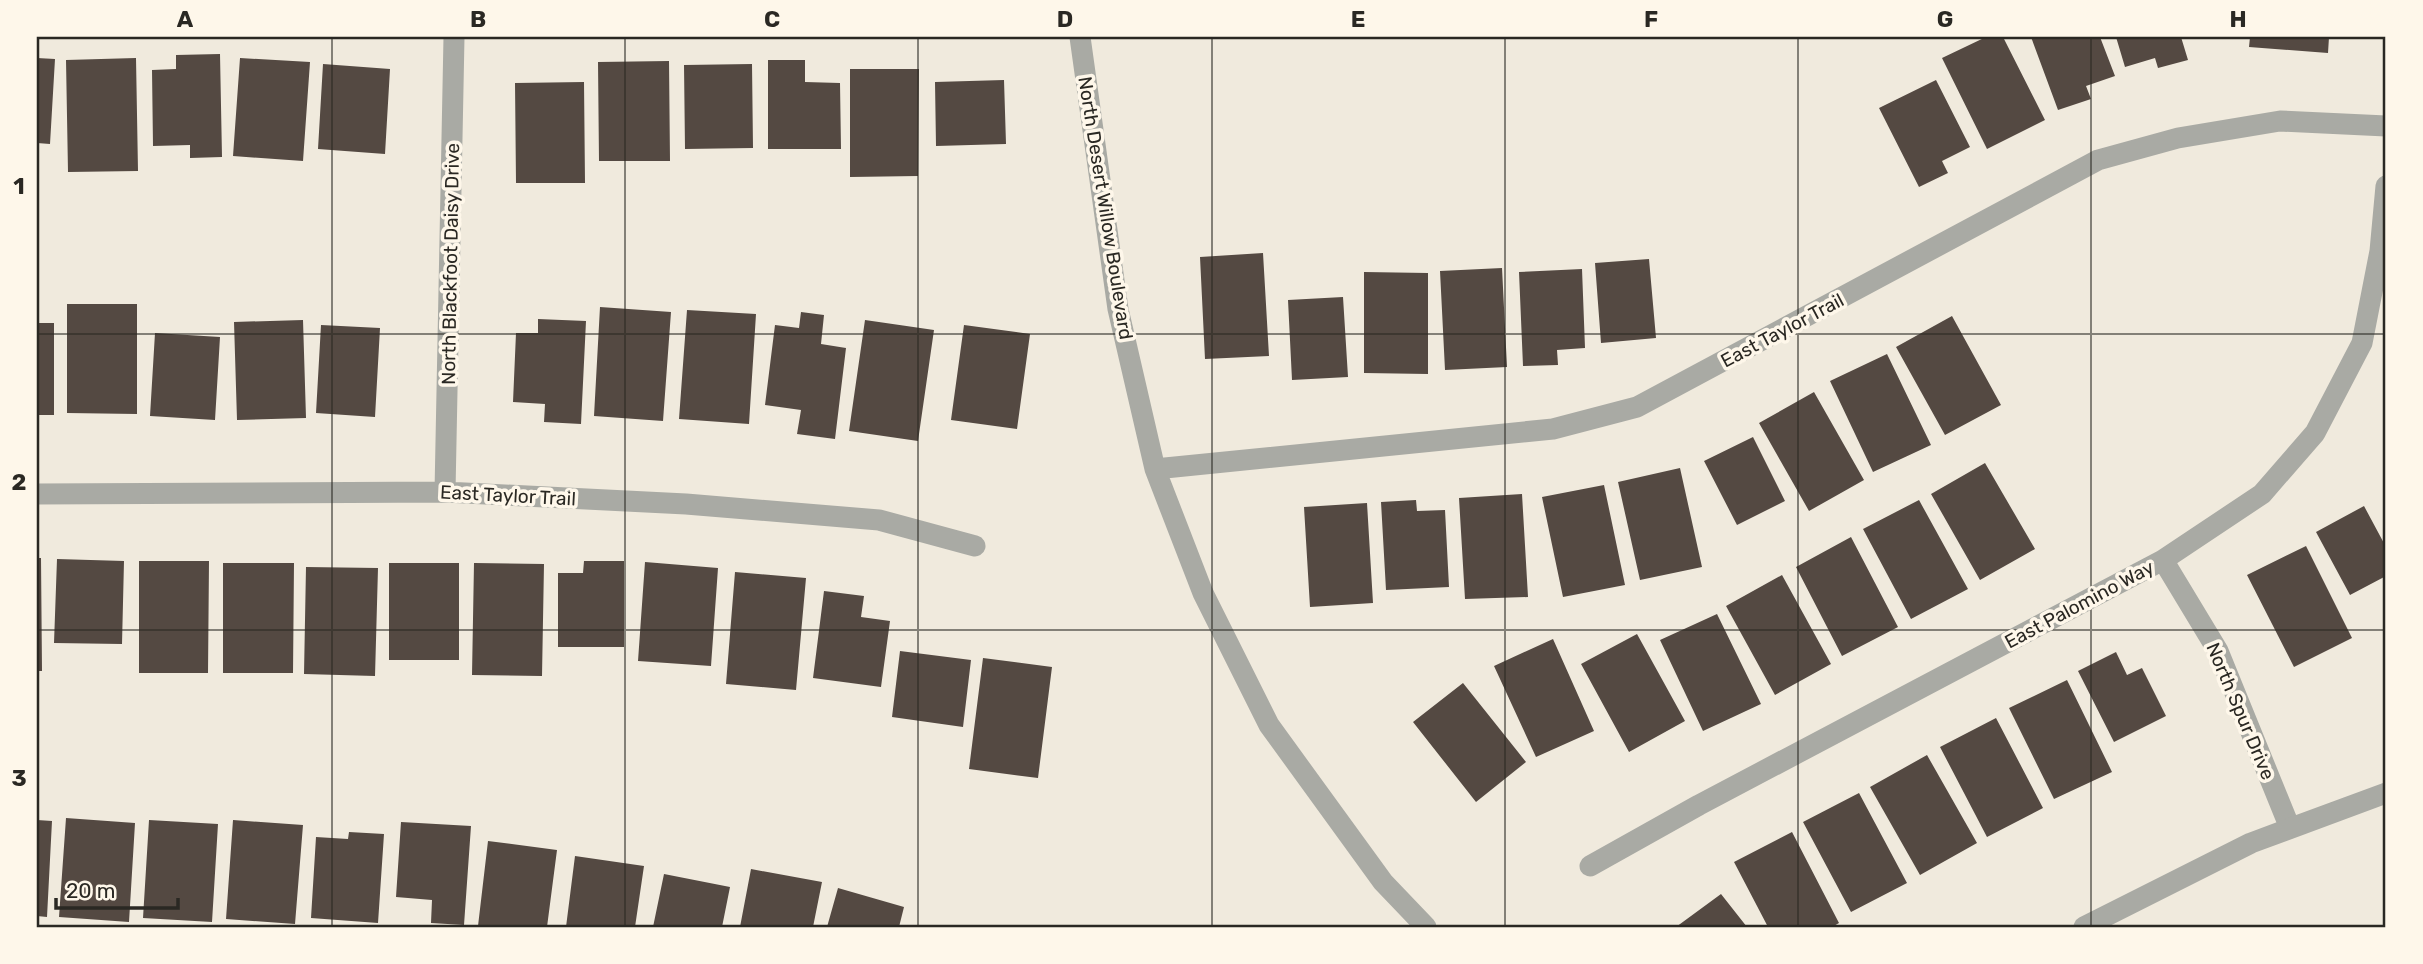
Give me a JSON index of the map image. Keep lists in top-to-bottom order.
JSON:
{
  "streets": {
    "street": [
      "North Desert Willow Boulevard",
      "North Blackfoot Daisy Drive",
      "East Taylor Trail",
      "East Palomino Way",
      "North Spur Drive"
    ]
  },
  "crossings": [
    ["North Desert Willow Boulevard", "East Taylor Trail"],
    ["North Blackfoot Daisy Drive", "East Taylor Trail"],
    ["East Palomino Way", "North Spur Drive"]
  ],
  "scale_bar": "20 m",
  "grid": {
    "columns": [
      "A",
      "B",
      "C",
      "D",
      "E",
      "F",
      "G",
      "H"
    ],
    "rows": ["1", "2", "3"]
  }
}
